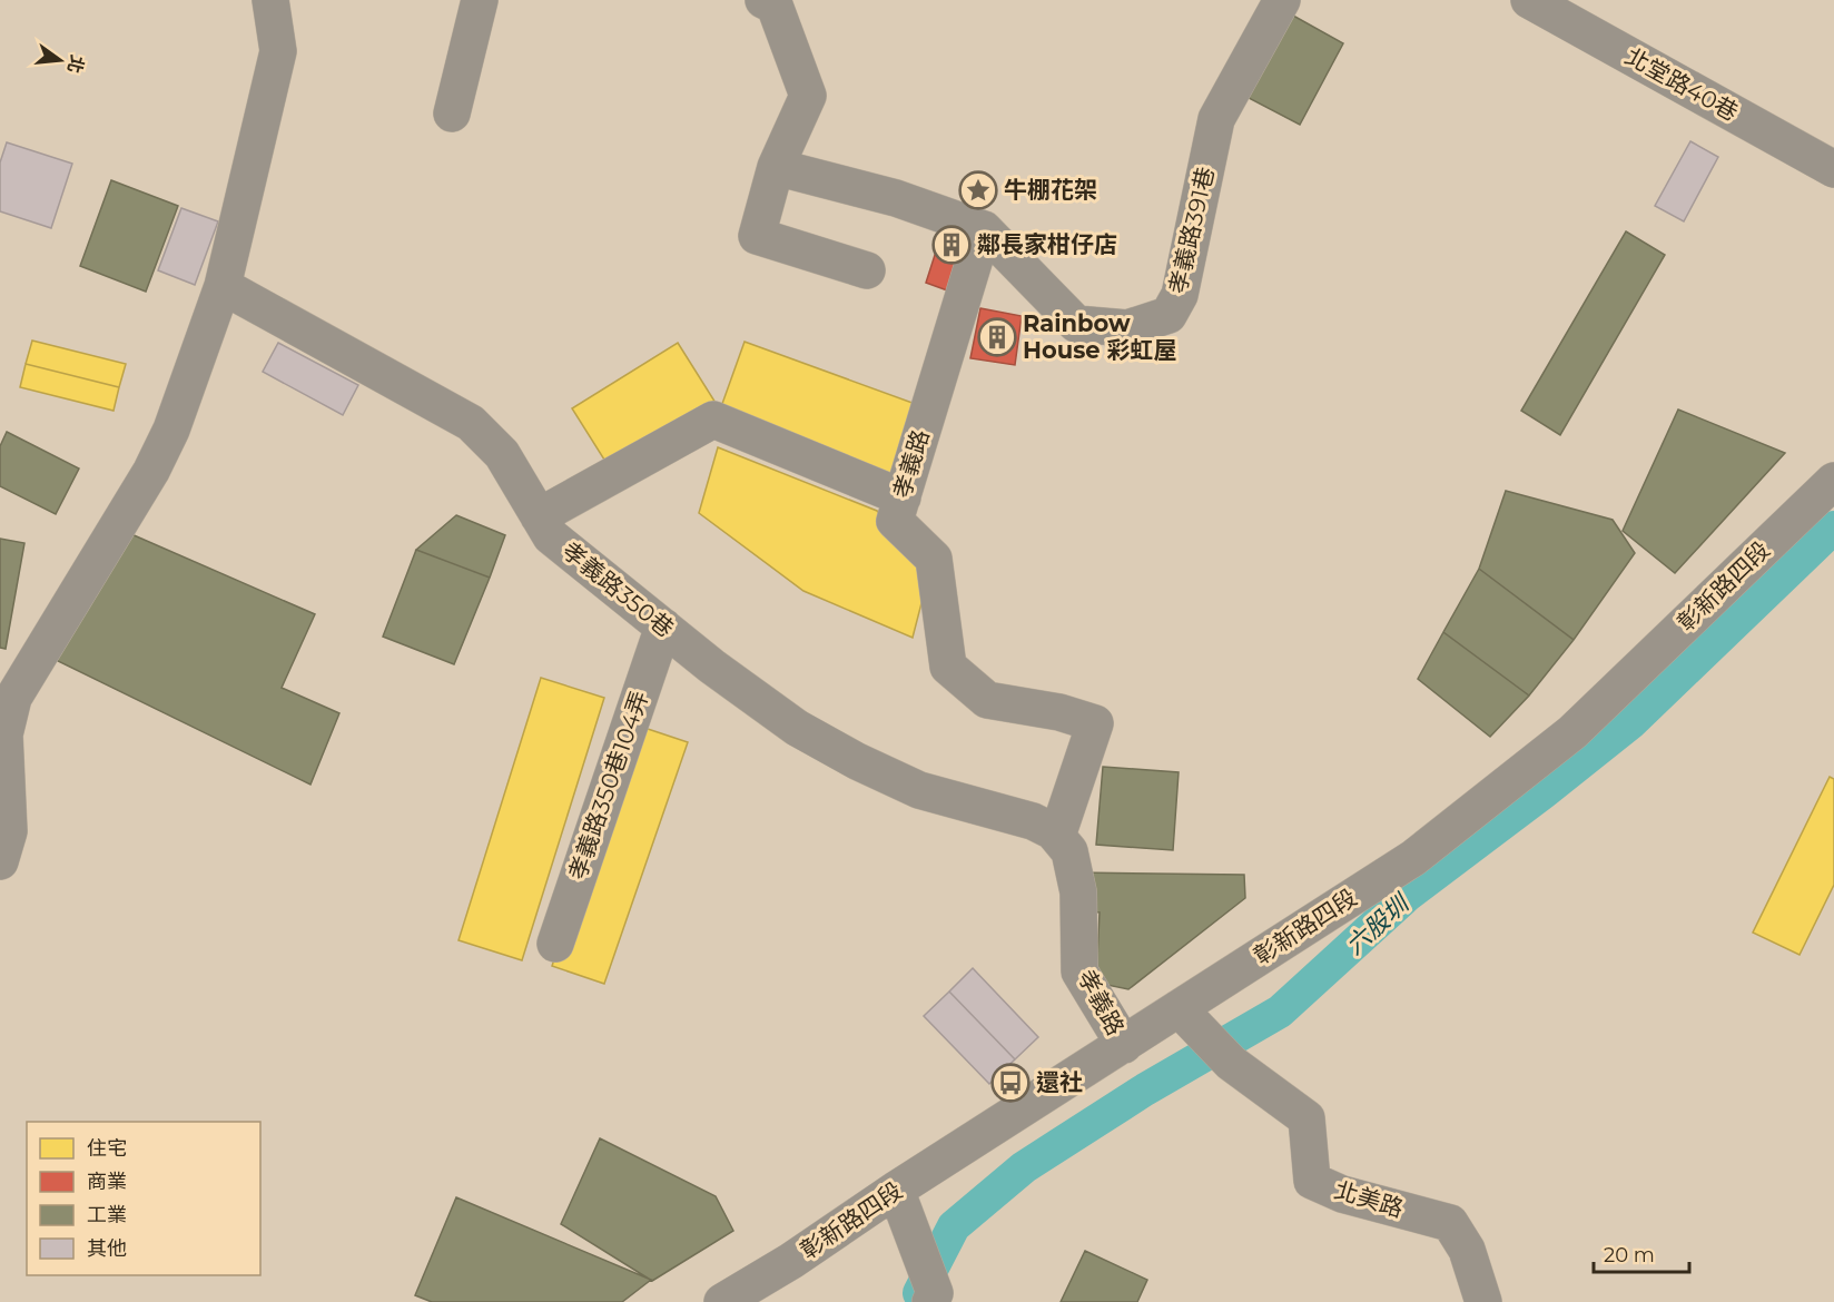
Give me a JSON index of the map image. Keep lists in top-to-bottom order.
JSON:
{
  "streets": {
    "street": [
      "北堂路40巷",
      "孝義路391巷",
      "孝義路",
      "彰新路四段",
      "孝義路350巷",
      "孝義路350巷104弄",
      "北美路"
    ]
  },
  "crossings": [
    ["孝義路391巷", "孝義路"],
    ["孝義路", "彰新路四段"],
    ["孝義路", "孝義路350巷"],
    ["彰新路四段", "北美路"],
    ["孝義路350巷", "孝義路350巷104弄"]
  ],
  "water": ["六股圳"],
  "places": {
    "place": ["牛棚花架"],
    "building": ["鄰長家柑仔店", "Rainbow House 彩虹屋"],
    "bus stop": ["還社"]
  },
  "legend": [
    "住宅",
    "商業",
    "工業",
    "其他"
  ],
  "scale_bar": "20 m",
  "north": "right"
}
